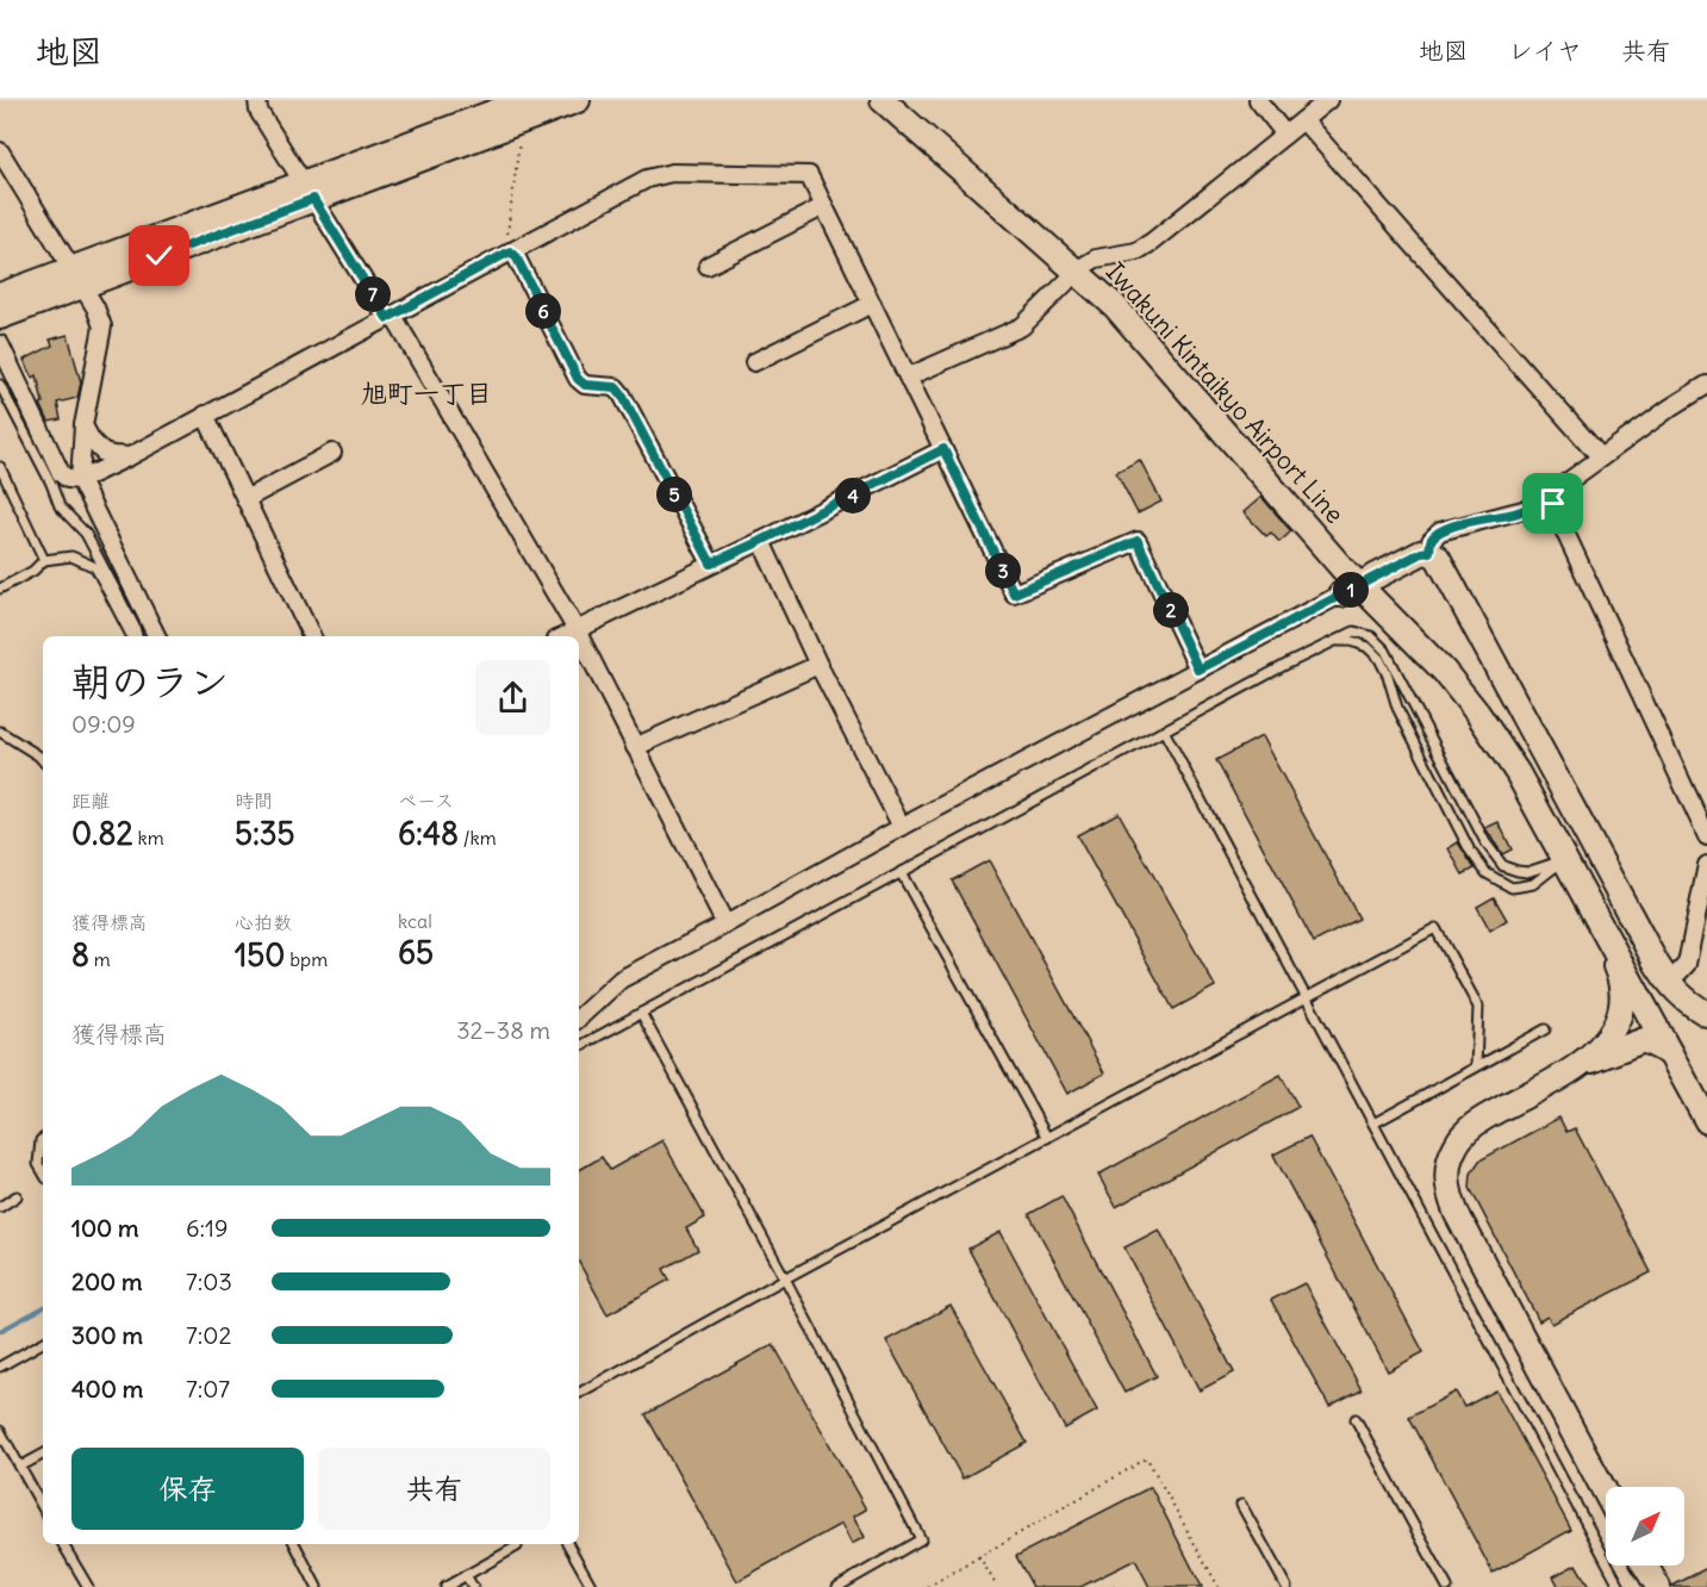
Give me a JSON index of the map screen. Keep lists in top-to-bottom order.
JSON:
{
  "streets": {
    "street": ["Iwakuni Kintaikyo Airport Line"]
  },
  "districts": ["旭町一丁目"],
  "north": "top right",
  "page": {
    "header": "地図",
    "nav": ["地図", "レイヤ", "共有"],
    "pins": [
      "7",
      "6",
      "5",
      "4",
      "3",
      "1",
      "2"
    ],
    "heading": ["朝のラン", "09:09"],
    "stats": [
      ["距離", "0.82 km"],
      ["時間", "5:35"],
      ["ペース", "6:48 /km"],
      ["獲得標高", "8 m"],
      ["心拍数", "150 bpm"],
      ["kcal", "65"]
    ],
    "chart": ["獲得標高", "32–38 m"],
    "list": [
      {
        "name": "100 m",
        "note": "6:19"
      },
      {
        "name": "200 m",
        "note": "7:03"
      },
      {
        "name": "300 m",
        "note": "7:02"
      },
      {
        "name": "400 m",
        "note": "7:07"
      }
    ],
    "buttons": ["保存", "共有"]
  }
}
